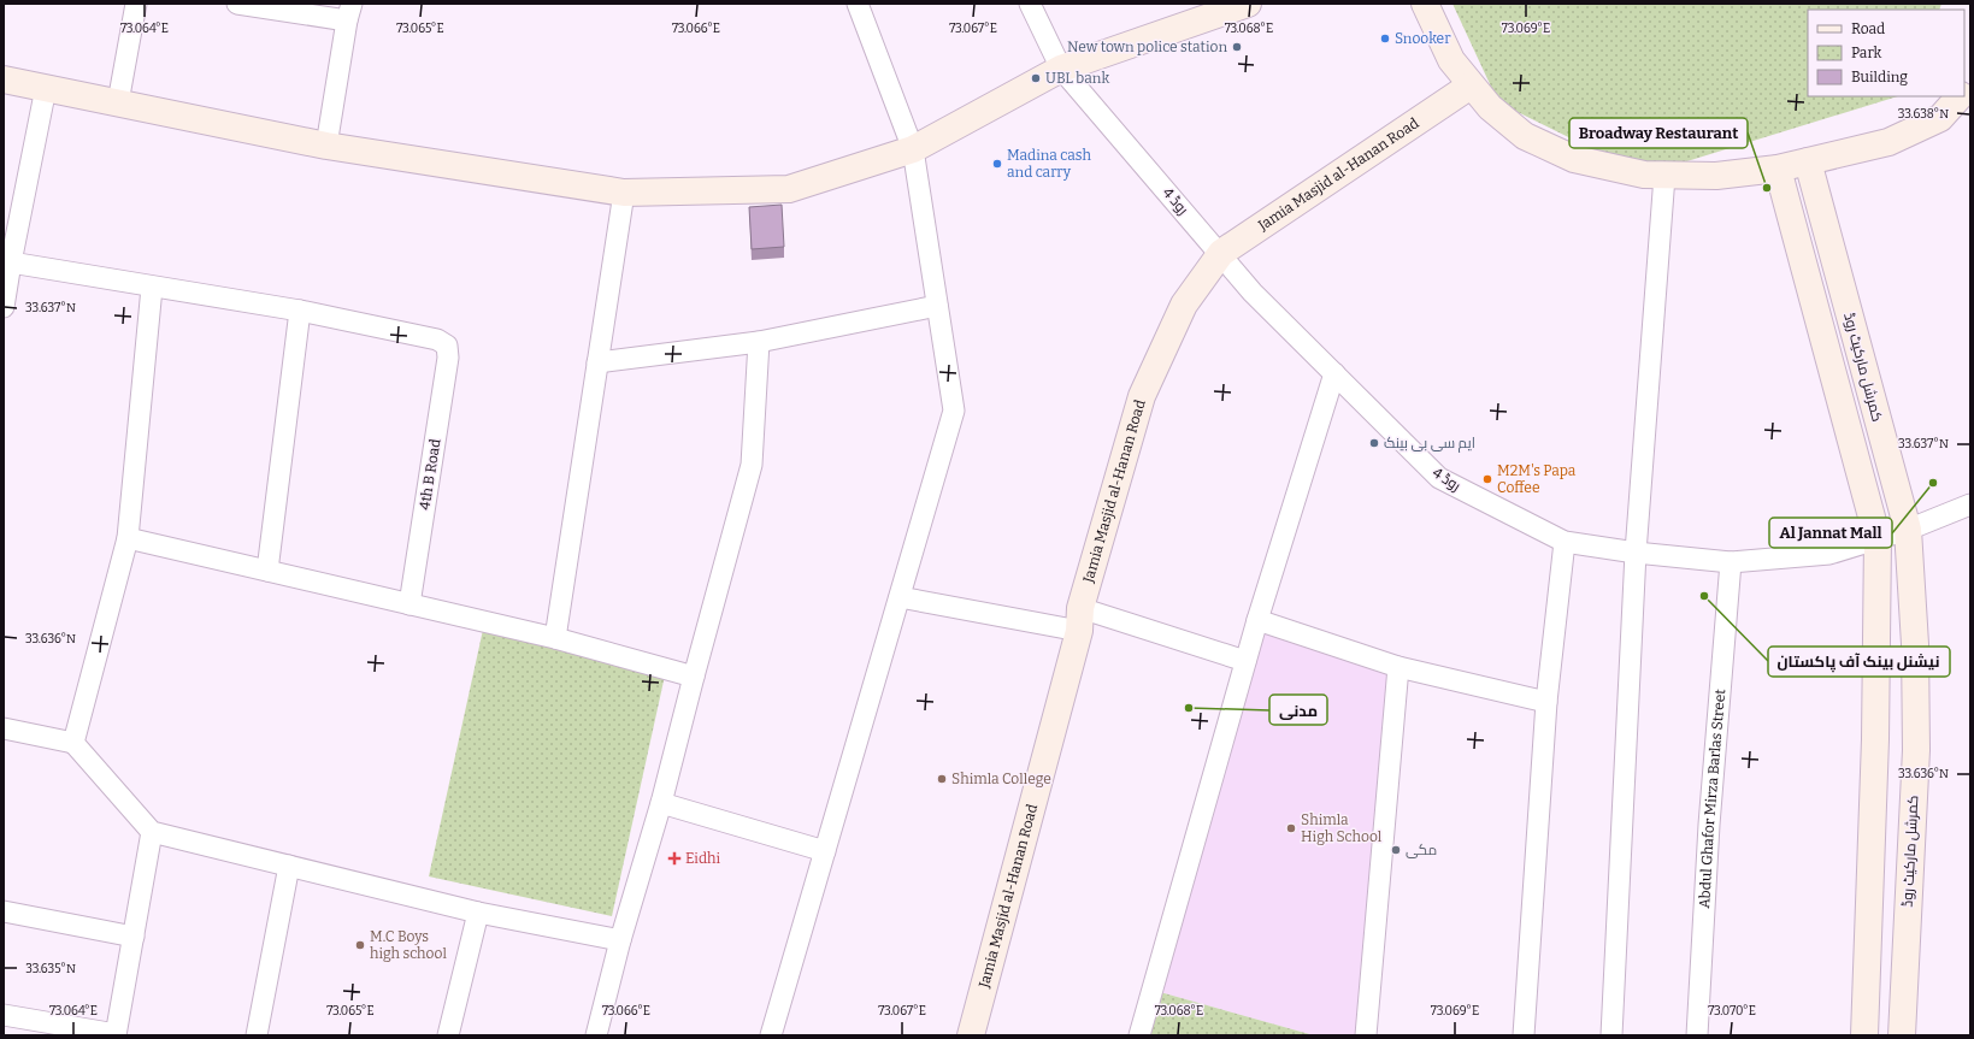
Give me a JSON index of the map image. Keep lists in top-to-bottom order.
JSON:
{
  "streets": {
    "main road": ["Jamia Masjid al-Hanan Road", "کمرشل مارکیٹ روڈ"],
    "street": ["روڈ 4", "4th B Road", "Abdul Ghafor Mirza Barlas Street"]
  },
  "crossings": [
    ["Jamia Masjid al-Hanan Road", "روڈ 4"],
    ["روڈ 4", "کمرشل مارکیٹ روڈ"],
    ["روڈ 4", "Abdul Ghafor Mirza Barlas Street"]
  ],
  "places": {
    "other": [
      "Snooker",
      "New town police station",
      "UBL bank",
      "Madina cash and carry",
      "Broadway Restaurant",
      "ایم سی بی بینک",
      "M2M's Papa Coffee",
      "Al Jannat Mall",
      "نیشنل بینک آف پاکستان",
      "مدنی",
      "Shimla College",
      "Shimla High School",
      "مکی",
      "M.C Boys high school"
    ],
    "health": ["Eidhi"]
  },
  "legend": ["Road", "Park", "Building"],
  "coordinates": [
    "73.064°E",
    "73.065°E",
    "73.066°E",
    "73.067°E",
    "73.068°E",
    "73.069°E",
    "33.638°N",
    "33.637°N",
    "33.636°N",
    "33.635°N",
    "73.070°E"
  ]
}
